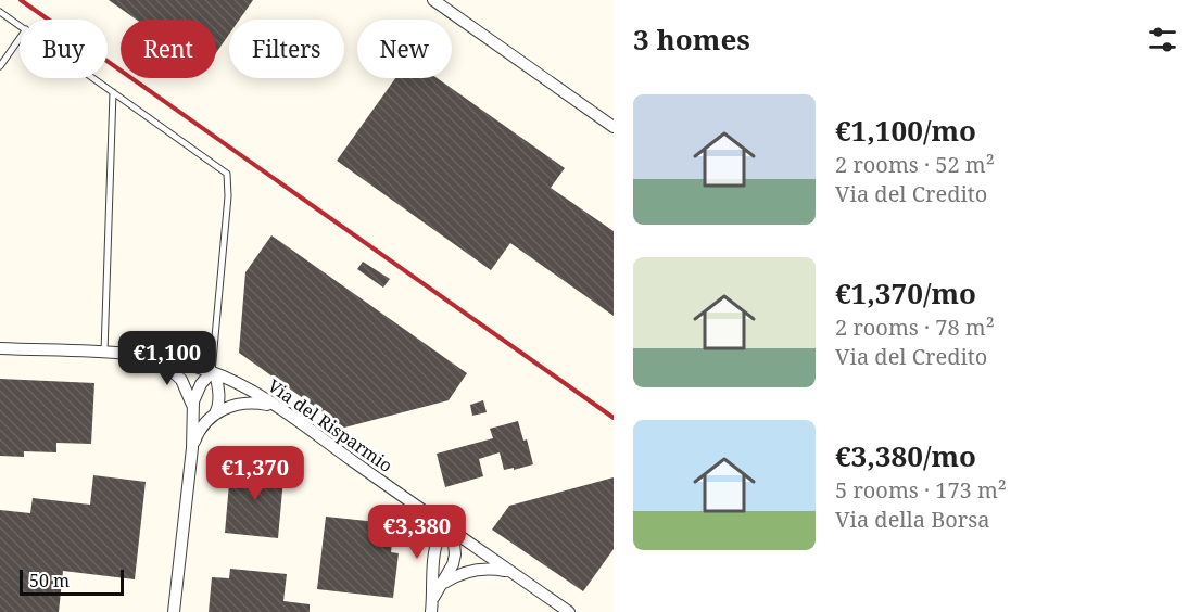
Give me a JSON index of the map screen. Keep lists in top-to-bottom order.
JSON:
{
  "streets": {
    "street": ["Via del Risparmio"]
  },
  "scale_bar": "50 m",
  "page": {
    "heading": "3 homes",
    "chip": [
      "Buy",
      "Rent",
      "Filters",
      "New"
    ],
    "list": [
      {
        "name": "€1,100/mo",
        "note": "2 rooms · 52 m² · Via del Credito"
      },
      {
        "name": "€1,370/mo",
        "note": "2 rooms · 78 m² · Via del Credito"
      },
      {
        "name": "€3,380/mo",
        "note": "5 rooms · 173 m² · Via della Borsa"
      }
    ],
    "price": ["€1,100", "€1,370", "€3,380"],
    "scale": "50 m"
  }
}
